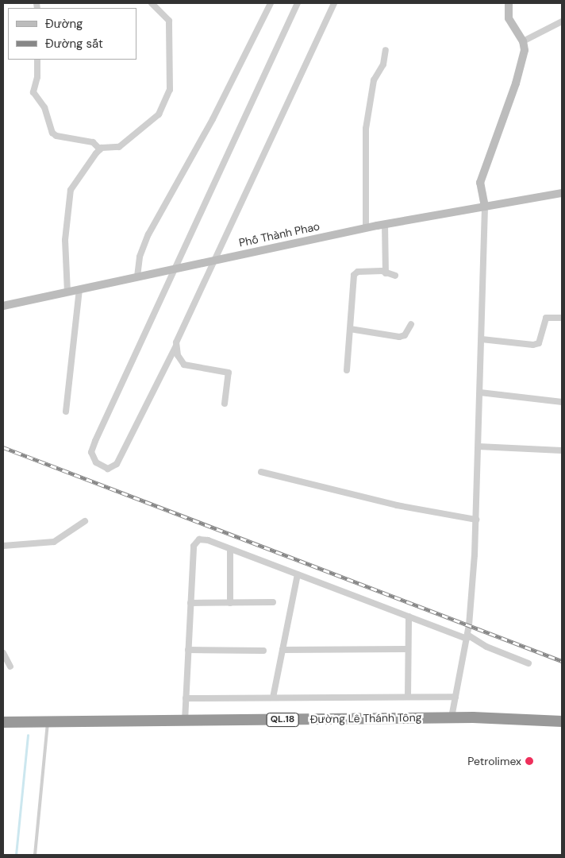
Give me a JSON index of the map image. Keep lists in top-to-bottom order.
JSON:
{
  "streets": {
    "highway": ["Đường Lê Thánh Tông", "QL.18"],
    "street": ["Phố Thành Phao"]
  },
  "places": ["Petrolimex"],
  "legend": ["Đường", "Đường sắt"]
}
